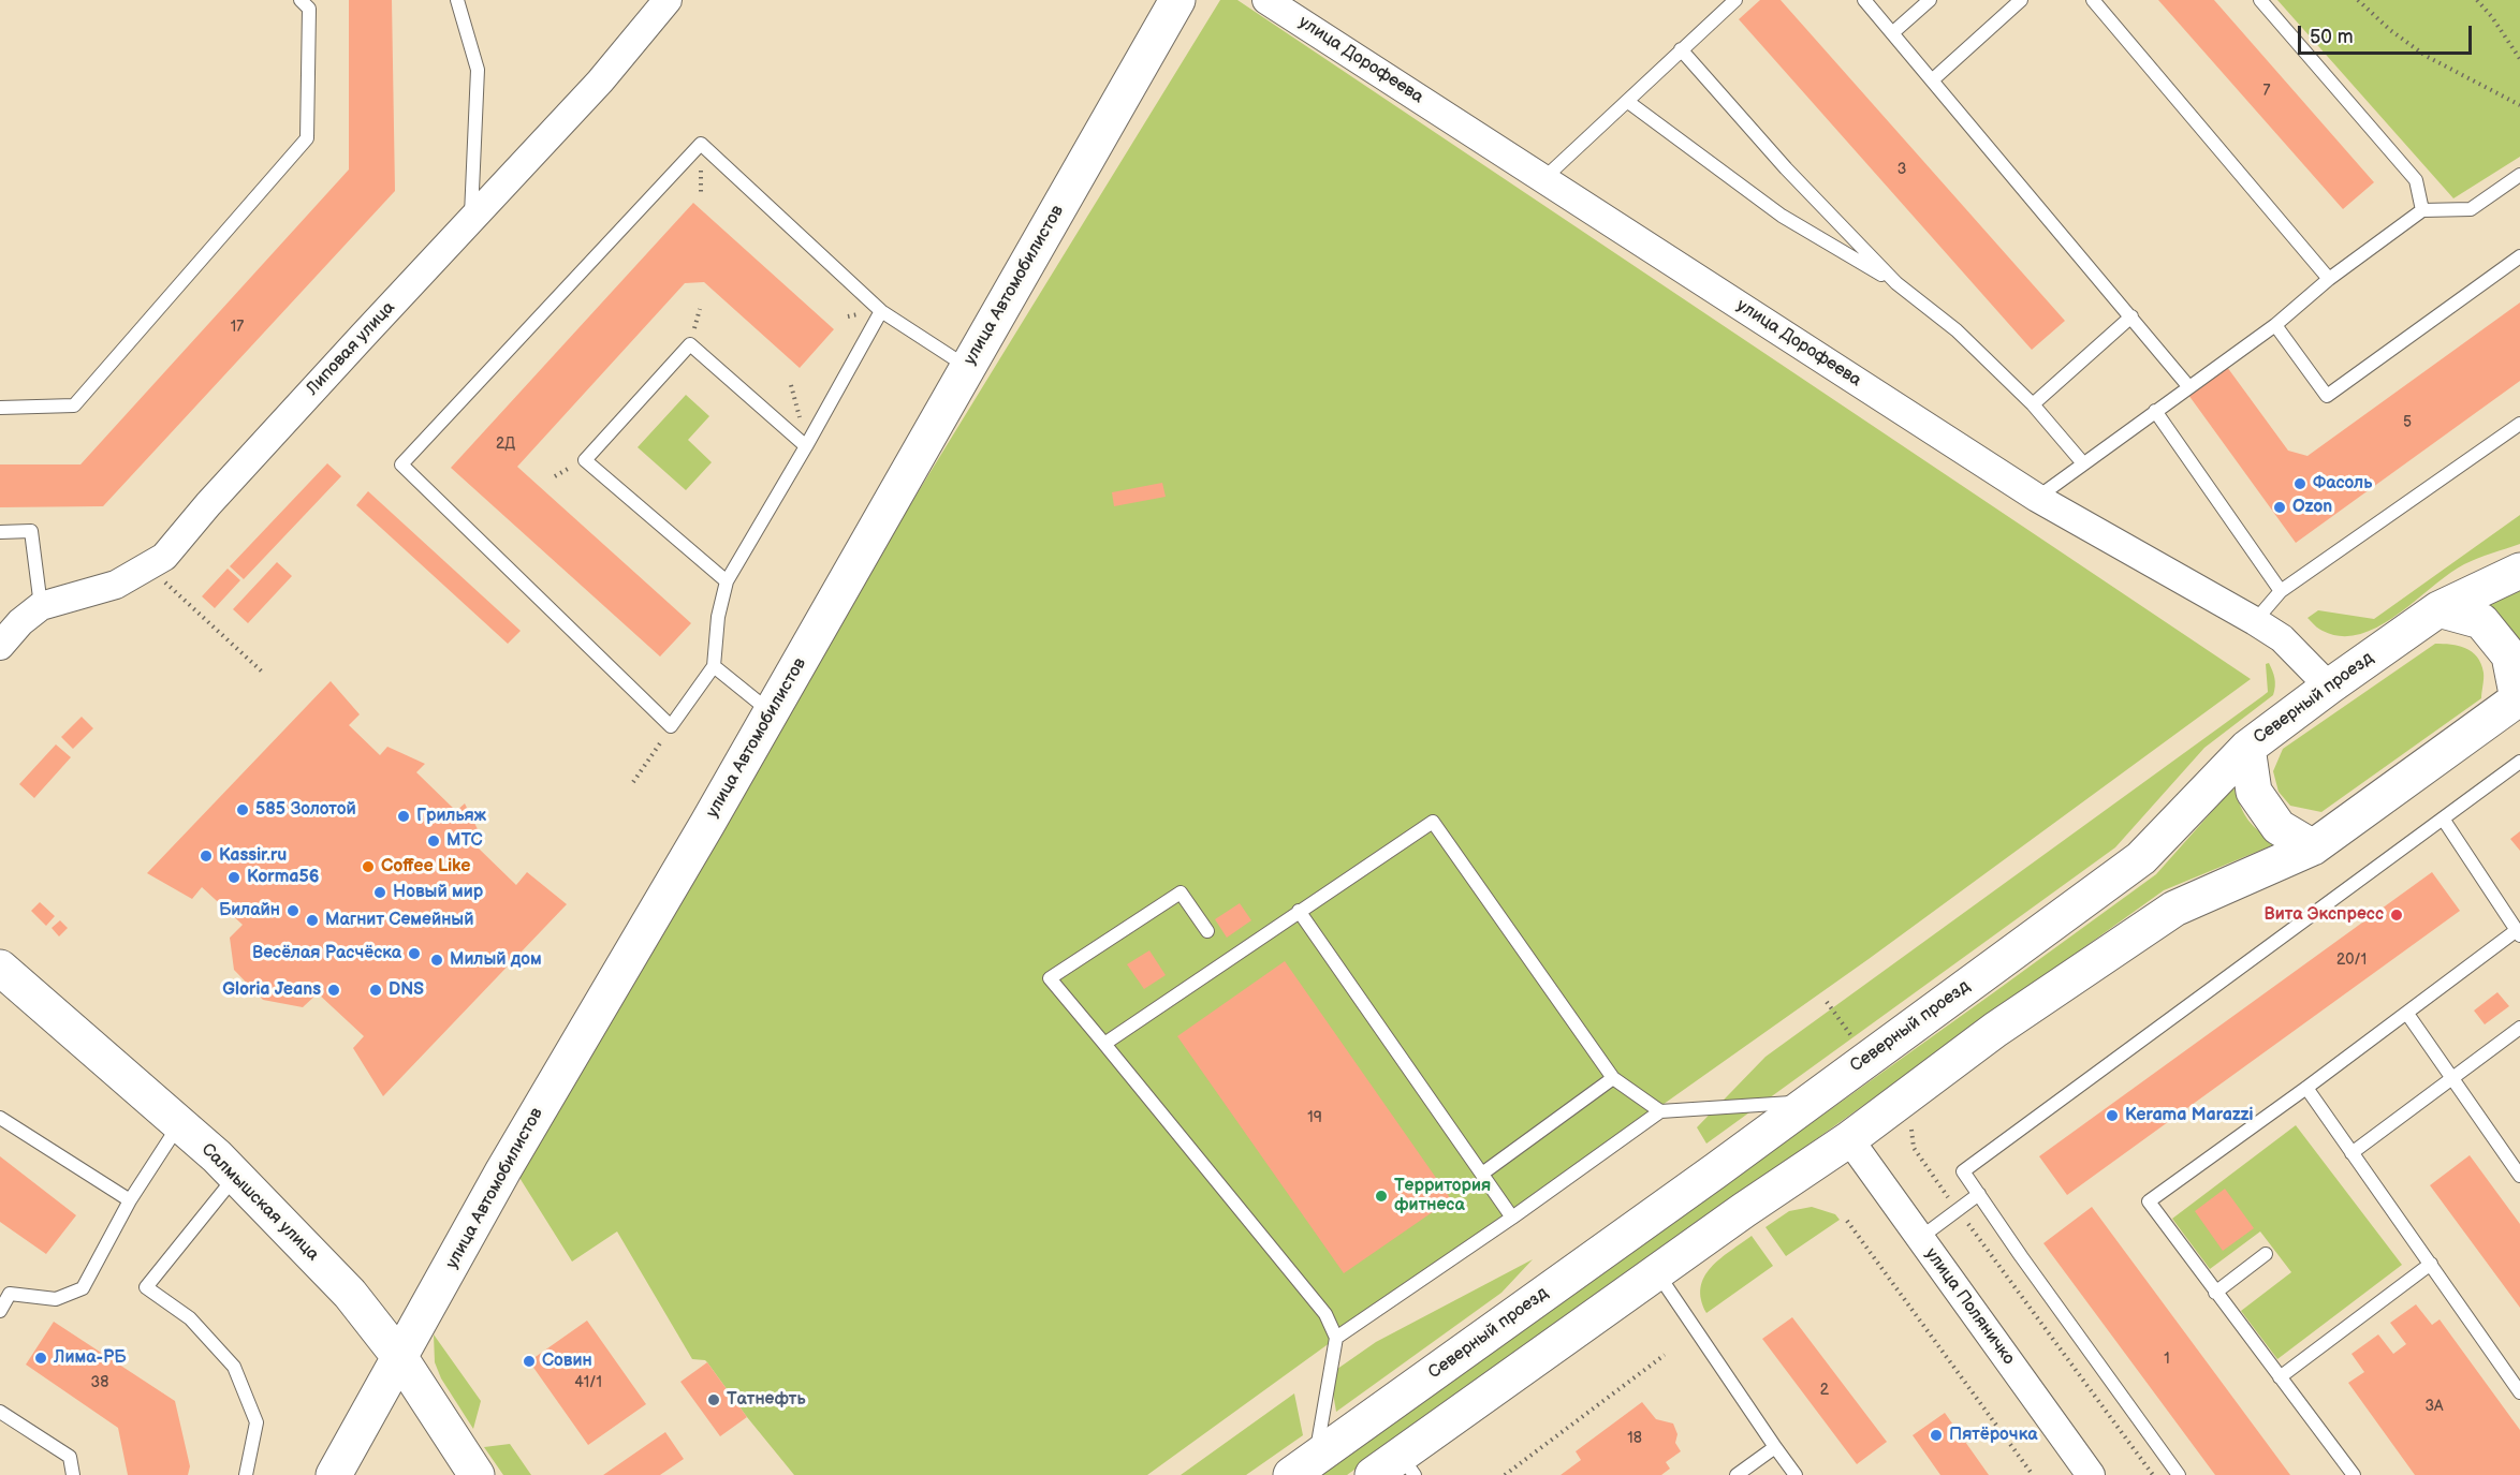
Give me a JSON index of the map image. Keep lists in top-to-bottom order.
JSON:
{
  "streets": {
    "main road": ["улица Автомобилистов", "Северный проезд", "Салмышская улица"],
    "street": ["улица Дорофеева", "Липовая улица", "улица Поляничко"]
  },
  "crossings": [
    ["улица Дорофеева", "Северный проезд"],
    ["улица Автомобилистов", "Салмышская улица"]
  ],
  "places": [
    "Фасоль",
    "Ozon",
    "585 Золотой",
    "Грильяж",
    "МТС",
    "Kassir.ru",
    "Coffee Like",
    "Korma56",
    "Новый мир",
    "Билайн",
    "Вита Экспресс",
    "Магнит Семейный",
    "Весёлая Расчёска",
    "Милый дом",
    "Gloria Jeans",
    "DNS",
    "Kerama Marazzi",
    "Территория фитнеса",
    "Лима-РБ",
    "Совин",
    "Татнефть",
    "Пятёрочка"
  ],
  "house_numbers": [
    "7",
    "3",
    "17",
    "5",
    "2Д",
    "20/1",
    "19",
    "1",
    "38",
    "41/1",
    "2",
    "3А",
    "18"
  ],
  "scale_bar": "50 m"
}
